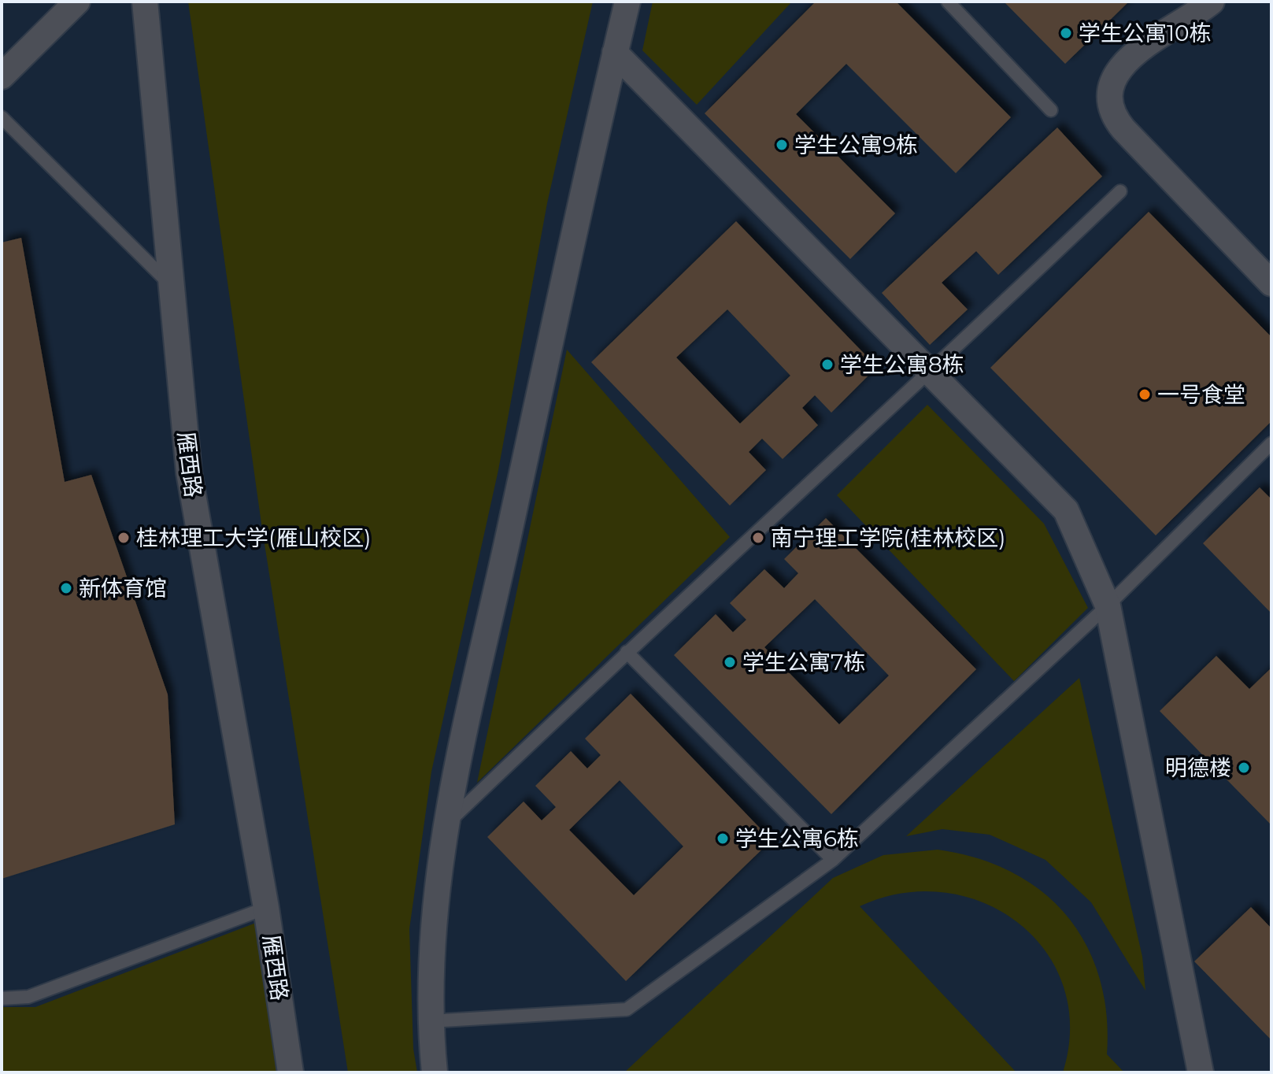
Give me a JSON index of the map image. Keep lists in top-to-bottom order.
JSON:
{
  "streets": {
    "street": ["雁西路"]
  },
  "places": [
    "学生公寓10栋",
    "学生公寓9栋",
    "学生公寓8栋",
    "一号食堂",
    "桂林理工大学(雁山校区)",
    "南宁理工学院(桂林校区)",
    "新体育馆",
    "学生公寓7栋",
    "明德楼",
    "学生公寓6栋"
  ]
}
